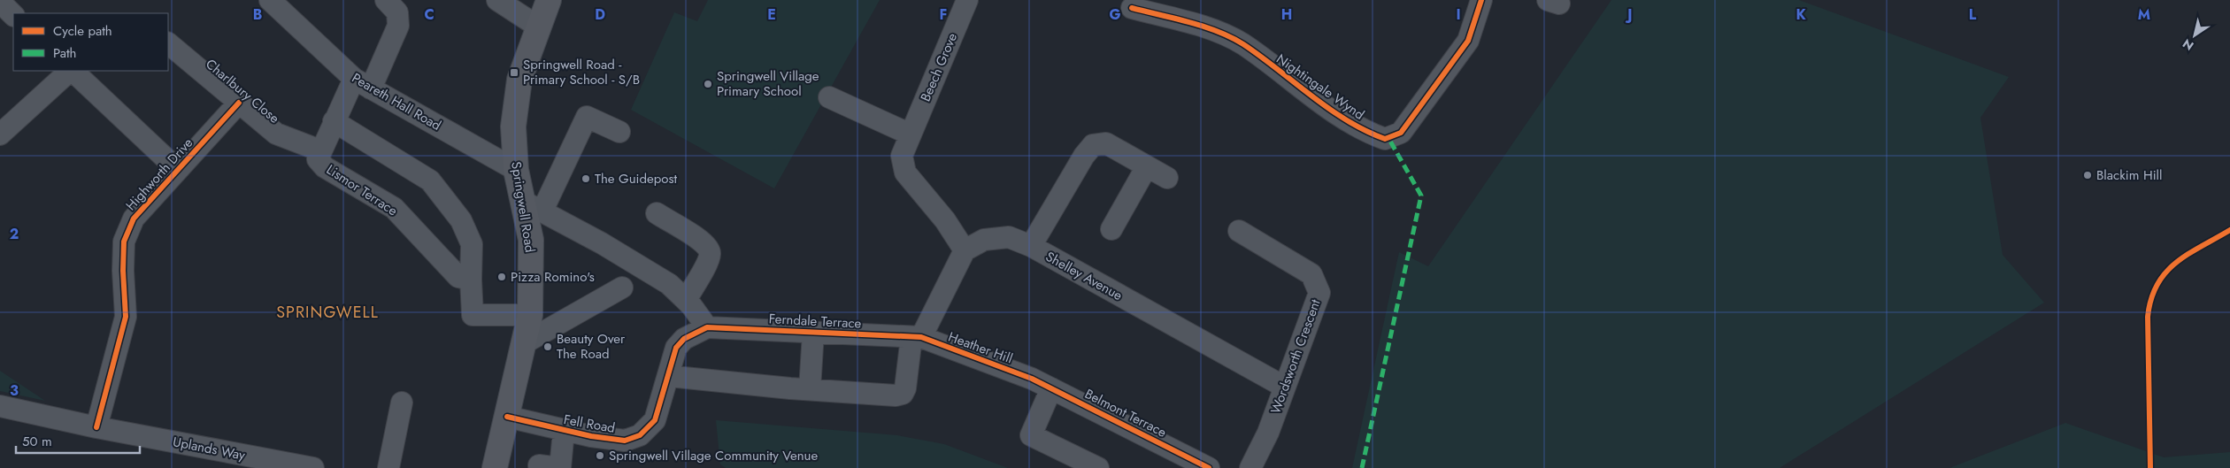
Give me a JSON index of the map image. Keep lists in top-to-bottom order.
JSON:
{
  "streets": {
    "main road": ["Springwell Road"],
    "street": [
      "Beech Grove",
      "Nightingale Wynd",
      "Charlbury Close",
      "Peareth Hall Road",
      "Highworth Drive",
      "Lismor Terrace",
      "Shelley Avenue",
      "Ferndale Terrace",
      "Heather Hill",
      "Wordsworth Crescent",
      "Belmont Terrace",
      "Fell Road",
      "Uplands Way"
    ]
  },
  "crossings": [
    ["Beech Grove", "Shelley Avenue"],
    ["Charlbury Close", "Highworth Drive"],
    ["Peareth Hall Road", "Lismor Terrace"],
    ["Peareth Hall Road", "Springwell Road"],
    ["Highworth Drive", "Uplands Way"],
    ["Springwell Road", "Fell Road"],
    ["Shelley Avenue", "Wordsworth Crescent"],
    ["Ferndale Terrace", "Heather Hill"],
    ["Ferndale Terrace", "Fell Road"],
    ["Heather Hill", "Belmont Terrace"]
  ],
  "districts": ["SPRINGWELL"],
  "places": {
    "transit": ["Springwell Road - Primary School - S/B"],
    "other": [
      "Springwell Village Primary School",
      "Blackim Hill",
      "The Guidepost",
      "Pizza Romino's",
      "Beauty Over The Road",
      "Springwell Village Community Venue"
    ]
  },
  "legend": ["Cycle path", "Path"],
  "scale_bar": "50 m",
  "north": "bottom left",
  "grid": {
    "columns": [
      "B",
      "C",
      "D",
      "E",
      "F",
      "G",
      "H",
      "I",
      "J",
      "K",
      "L",
      "M"
    ],
    "rows": ["2", "3"]
  }
}
